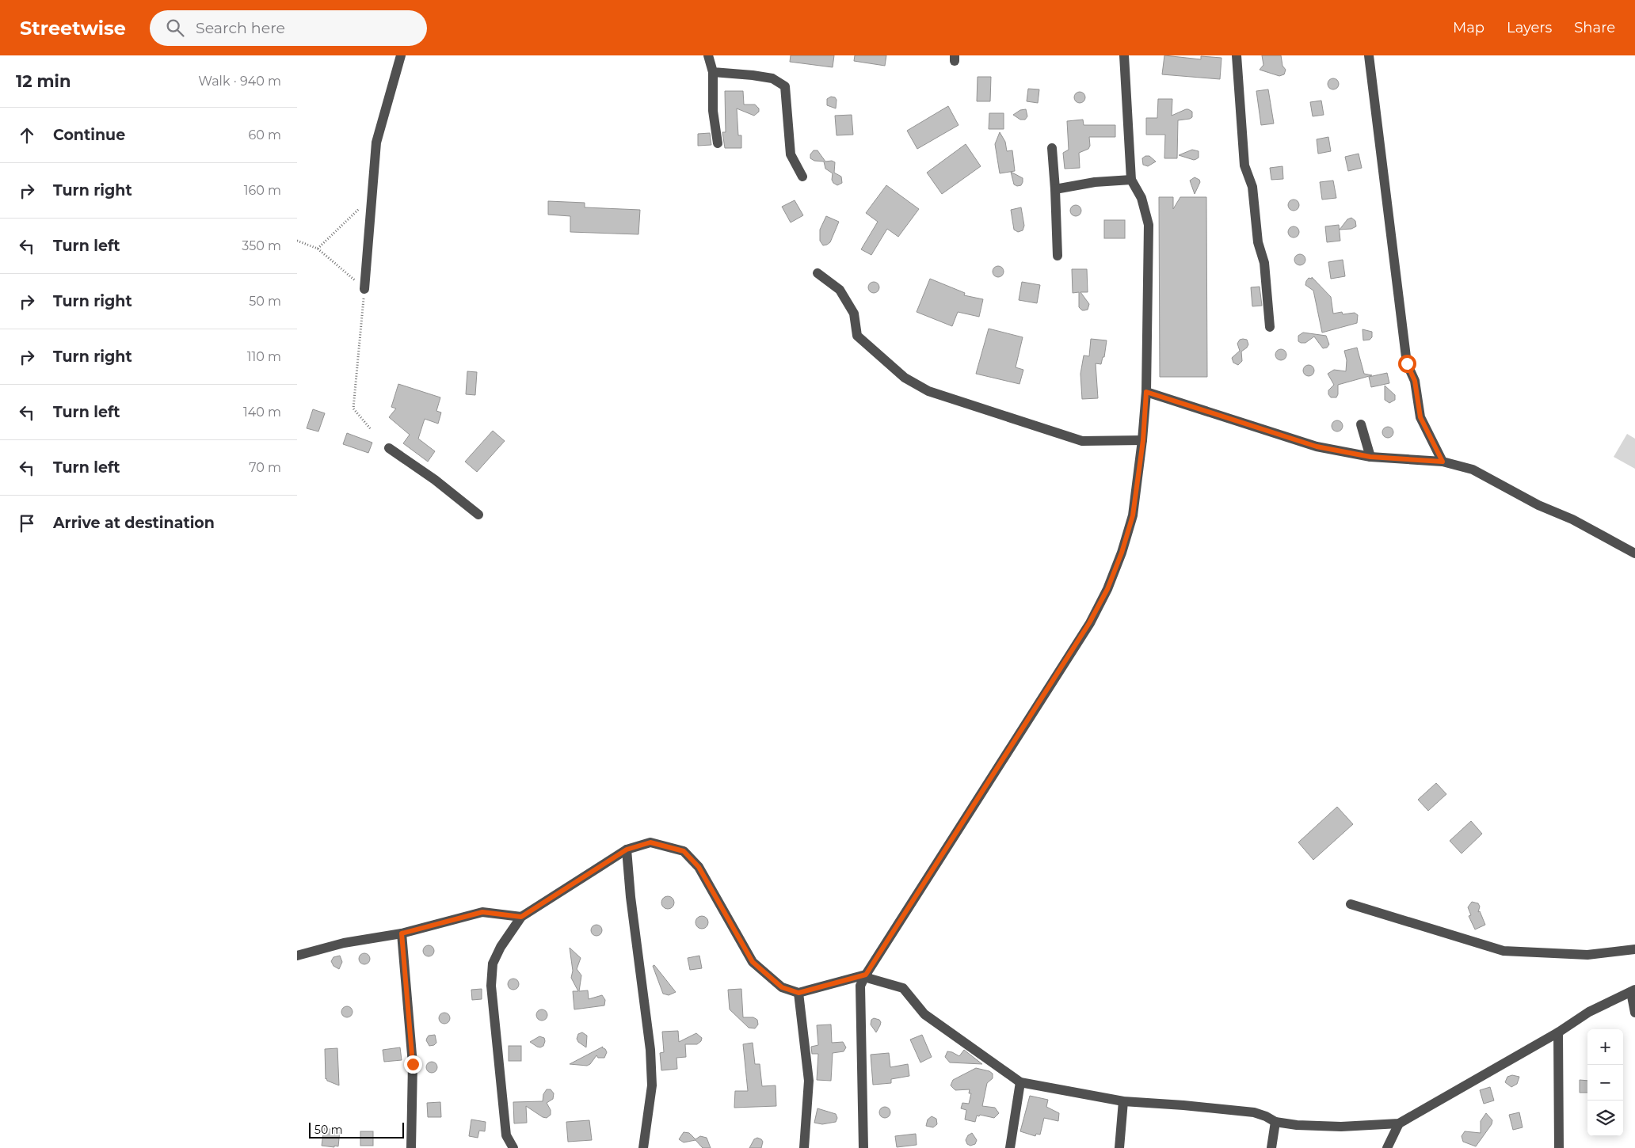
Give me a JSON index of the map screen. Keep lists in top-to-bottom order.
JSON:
{
  "scale_bar": "50 m",
  "page": {
    "header": "Streetwise",
    "search": "Search here",
    "nav": ["Map", "Layers", "Share"],
    "heading": ["12 min", "Walk · 940 m"],
    "list": [
      ["Continue", "60 m"],
      ["Turn right", "160 m"],
      ["Turn left", "350 m"],
      ["Turn right", "50 m"],
      ["Turn right", "110 m"],
      ["Turn left", "140 m"],
      ["Turn left", "70 m"],
      "Arrive at destination"
    ],
    "map_buttons": ["+", "−"],
    "scale": "50 m"
  }
}
